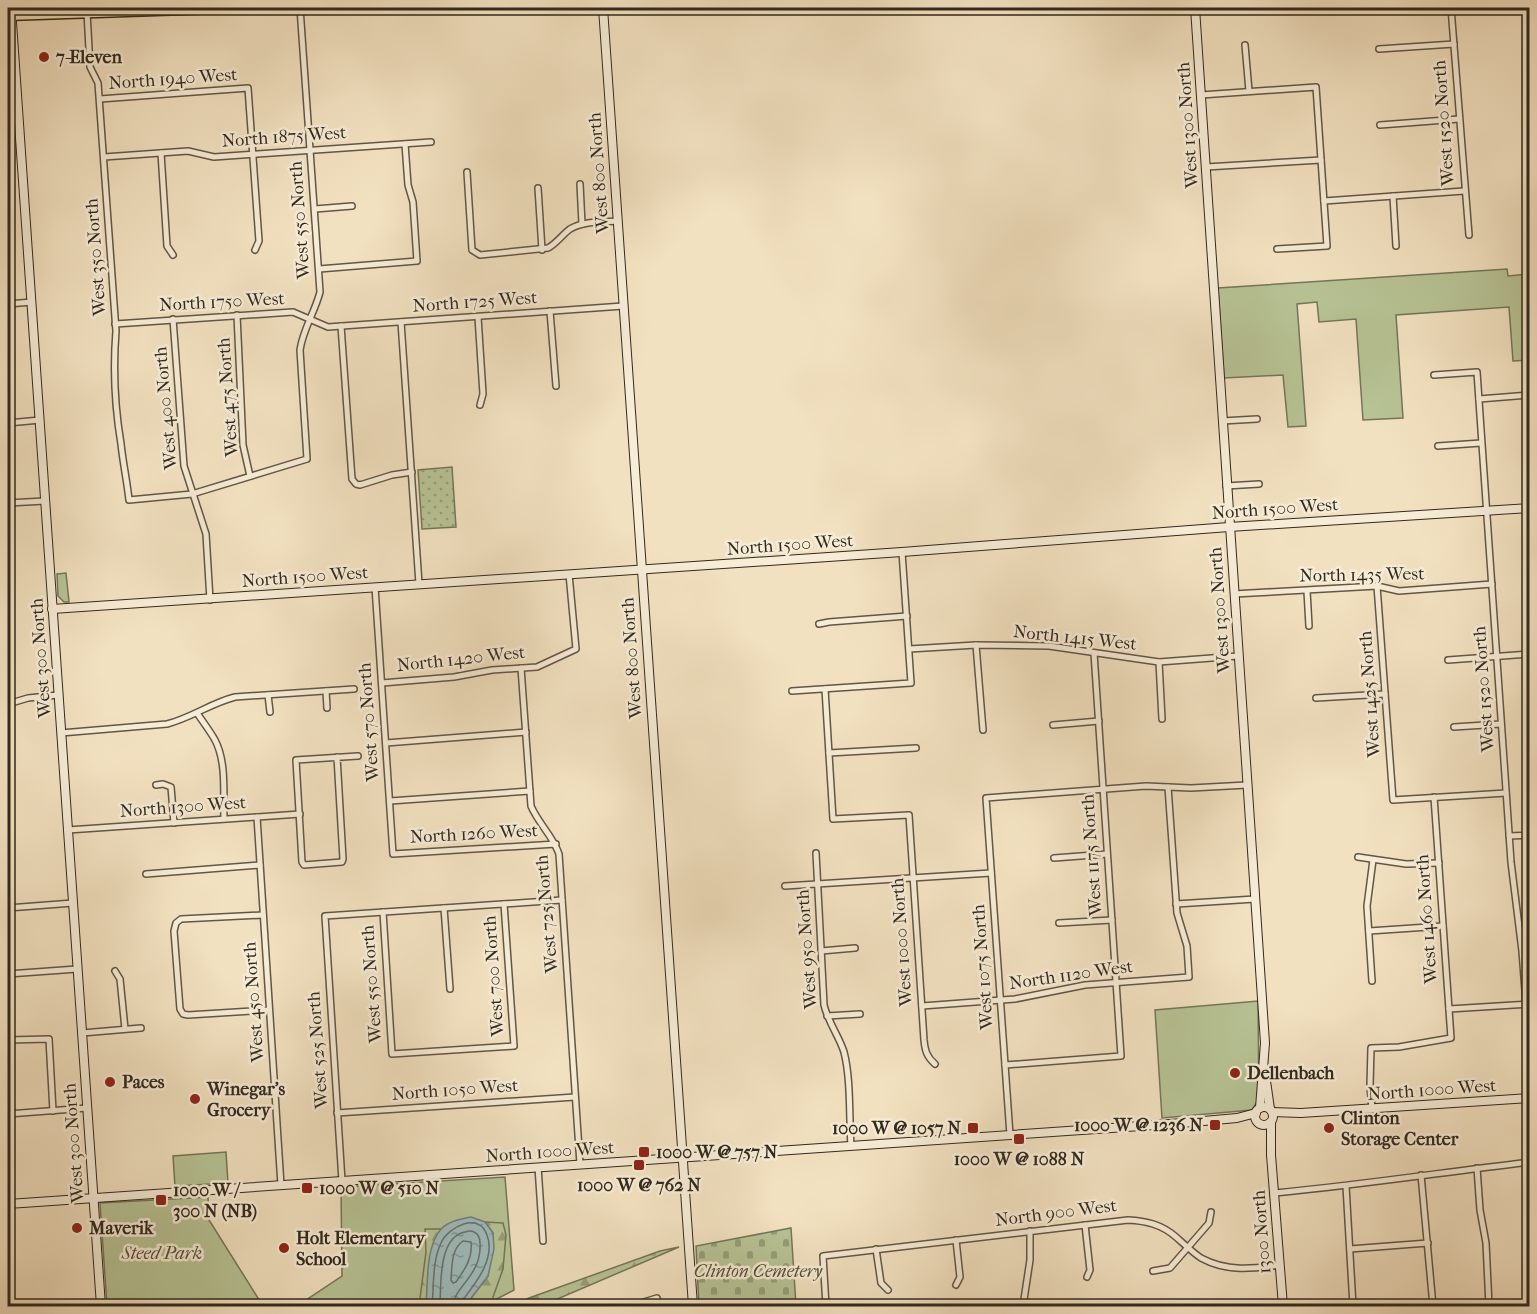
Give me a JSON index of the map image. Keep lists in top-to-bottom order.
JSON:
{
  "streets": {
    "street": [
      "North 1940 West",
      "West 1520 North",
      "West 1300 North",
      "North 1875 West",
      "West 800 North",
      "West 550 North",
      "West 350 North",
      "North 1750 West",
      "North 1725 West",
      "West 475 North",
      "West 400 North",
      "North 1500 West",
      "North 1435 West",
      "North 1415 West",
      "West 300 North",
      "North 1420 West",
      "West 1425 North",
      "West 570 North",
      "North 1300 West",
      "North 1260 West",
      "West 1175 North",
      "West 725 North",
      "West 1460 North",
      "West 1000 North",
      "West 950 North",
      "West 1075 North",
      "North 1120 West",
      "West 700 North",
      "West 450 North",
      "West 525 North",
      "North 1050 West",
      "North 1000 West",
      "North 900 West",
      "1300 North"
    ]
  },
  "crossings": [
    ["North 1940 West", "North 1875 West"],
    ["North 1940 West", "West 350 North"],
    ["West 1520 North", "North 1500 West"],
    ["West 1520 North", "North 1435 West"],
    ["West 1300 North", "North 1500 West"],
    ["West 1300 North", "North 1435 West"],
    ["West 1300 North", "North 1415 West"],
    ["West 1300 North", "North 1000 West"],
    ["West 1300 North", "1300 North"],
    ["North 1875 West", "West 550 North"],
    ["North 1875 West", "West 350 North"],
    ["West 800 North", "North 1725 West"],
    ["West 800 North", "North 1500 West"],
    ["West 800 North", "North 1000 West"],
    ["West 550 North", "North 1750 West"],
    ["West 550 North", "West 700 North"],
    ["West 550 North", "West 525 North"],
    ["West 350 North", "North 1750 West"],
    ["West 350 North", "West 400 North"],
    ["North 1750 West", "North 1725 West"],
    ["North 1750 West", "West 475 North"],
    ["North 1750 West", "West 400 North"],
    ["West 400 North", "North 1500 West"],
    ["North 1500 West", "West 300 North"],
    ["North 1500 West", "North 1420 West"],
    ["North 1500 West", "West 570 North"],
    ["North 1435 West", "West 1425 North"],
    ["North 1415 West", "West 1175 North"],
    ["West 300 North", "North 1300 West"],
    ["West 300 North", "North 1000 West"],
    ["North 1420 West", "West 570 North"],
    ["North 1420 West", "West 725 North"],
    ["West 1425 North", "West 1460 North"],
    ["West 570 North", "North 1260 West"],
    ["North 1300 West", "West 450 North"],
    ["North 1260 West", "West 725 North"],
    ["West 1175 North", "West 1075 North"],
    ["West 1175 North", "North 1120 West"],
    ["West 725 North", "North 1050 West"],
    ["West 725 North", "North 1000 West"],
    ["West 1460 North", "North 1000 West"],
    ["West 1000 North", "North 1120 West"],
    ["West 950 North", "North 1000 West"],
    ["West 1075 North", "North 1120 West"],
    ["West 1075 North", "North 1000 West"],
    ["West 450 North", "North 1000 West"],
    ["West 525 North", "North 1050 West"],
    ["West 525 North", "North 1000 West"],
    ["North 1000 West", "1300 North"],
    ["North 900 West", "1300 North"]
  ],
  "parks": ["Steed Park", "Clinton Cemetery"],
  "places": {
    "other": [
      "7-Eleven",
      "Dellenbach",
      "Paces",
      "Winegar's Grocery",
      "Clinton Storage Center",
      "Maverik",
      "Holt Elementary School"
    ],
    "transit": [
      "1000 W @ 1236 N",
      "1000 W @ 1057 N",
      "1000 W @ 1088 N",
      "1000 W @ 757 N",
      "1000 W @ 762 N",
      "1000 W @ 510 N",
      "1000 W / 300 N (NB)"
    ]
  }
}
